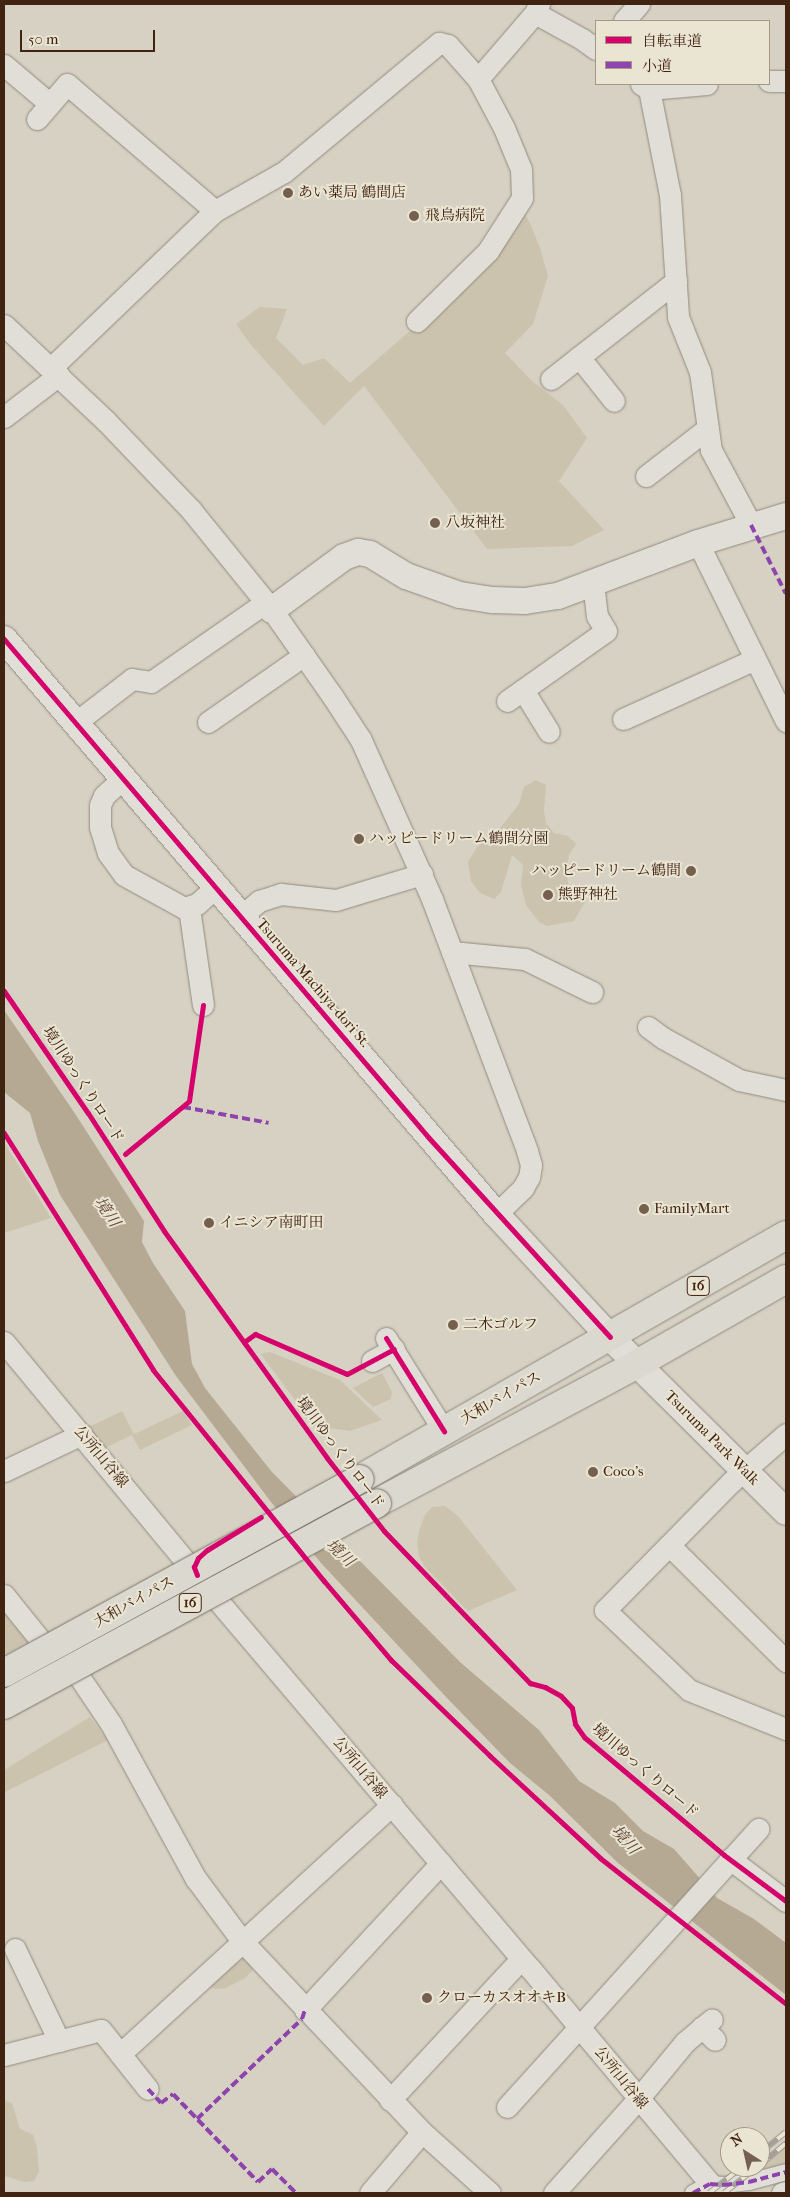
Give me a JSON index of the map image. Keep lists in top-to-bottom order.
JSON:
{
  "streets": {
    "highway": ["16", "大和バイパス"],
    "street": ["Tsuruma Machiya-dori St.", "Tsuruma Park Walk", "公所山谷線"],
    "cycle path": ["境川ゆっくりロード"]
  },
  "crossings": [
    ["Tsuruma Machiya-dori St.", "大和バイパス"],
    ["Tsuruma Machiya-dori St.", "Tsuruma Park Walk"],
    ["大和バイパス", "Tsuruma Park Walk"]
  ],
  "water": ["境川"],
  "places": [
    "あい薬局 鶴間店",
    "飛鳥病院",
    "八坂神社",
    "ハッピードリーム鶴間分園",
    "ハッピードリーム鶴間",
    "熊野神社",
    "FamilyMart",
    "イニシア南町田",
    "二木ゴルフ",
    "Coco's",
    "クローカスオオキB"
  ],
  "legend": ["自転車道", "小道"],
  "scale_bar": "50 m",
  "north": "top left"
}
